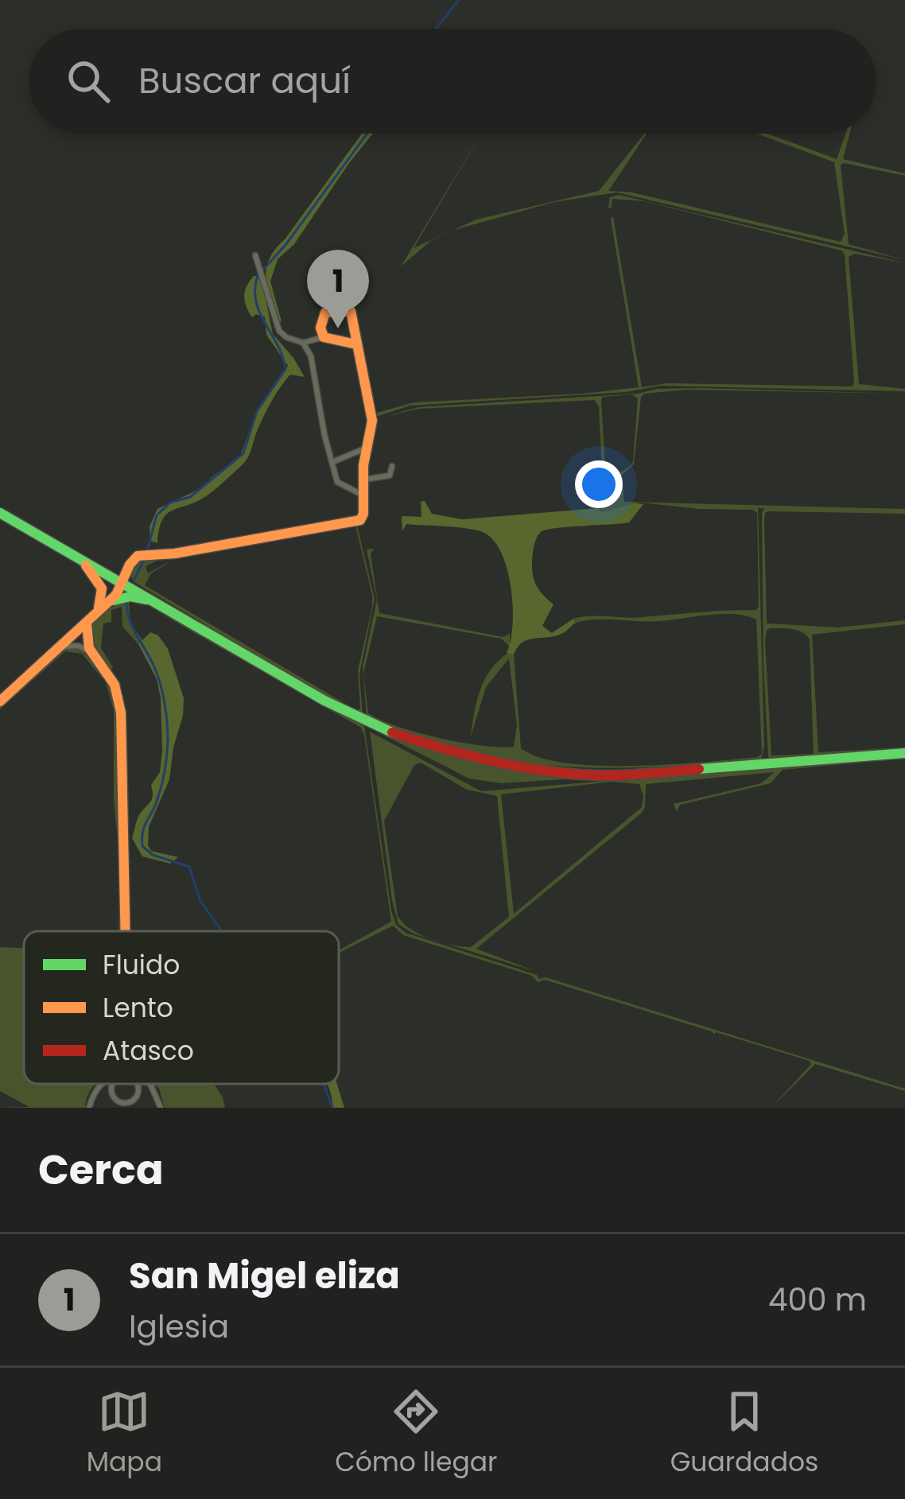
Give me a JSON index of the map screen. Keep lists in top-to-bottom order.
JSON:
{
  "legend": ["Fluido", "Lento", "Atasco"],
  "page": {
    "search": "Buscar aquí",
    "pins": "1",
    "heading": "Cerca",
    "list": [
      {
        "mark": "1",
        "name": "San Migel eliza",
        "note": "Iglesia",
        "value": "400 m"
      }
    ],
    "nav": ["Mapa", "Cómo llegar", "Guardados"]
  }
}
